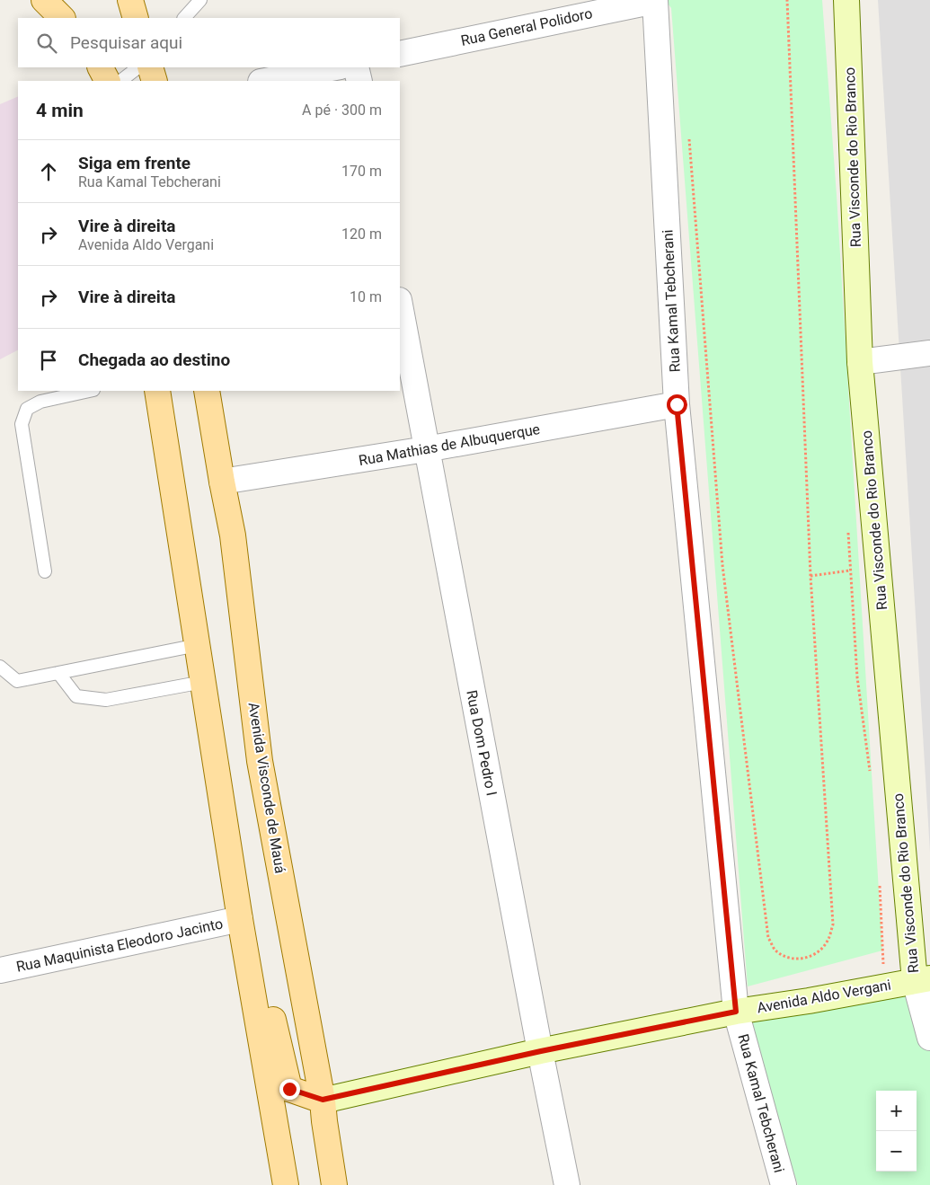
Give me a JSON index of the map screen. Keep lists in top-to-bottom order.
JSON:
{
  "streets": {
    "main road": ["Rua Visconde do Rio Branco", "Avenida Visconde de Mauá", "Avenida Aldo Vergani"],
    "street": [
      "Rua General Polidoro",
      "Rua Kamal Tebcherani",
      "Rua Mathias de Albuquerque",
      "Rua Dom Pedro I",
      "Rua Maquinista Eleodoro Jacinto"
    ]
  },
  "crossings": [
    ["Rua General Polidoro", "Rua Kamal Tebcherani"],
    ["Rua Visconde do Rio Branco", "Avenida Aldo Vergani"],
    ["Rua Kamal Tebcherani", "Rua Mathias de Albuquerque"],
    ["Rua Kamal Tebcherani", "Avenida Aldo Vergani"],
    ["Rua Mathias de Albuquerque", "Rua Dom Pedro I"],
    ["Rua Mathias de Albuquerque", "Avenida Visconde de Mauá"],
    ["Rua Dom Pedro I", "Avenida Aldo Vergani"],
    ["Avenida Visconde de Mauá", "Avenida Aldo Vergani"]
  ],
  "page": {
    "search": "Pesquisar aqui",
    "heading": ["4 min", "A pé · 300 m"],
    "list": [
      ["Siga em frente", "Rua Kamal Tebcherani", "170 m"],
      ["Vire à direita", "Avenida Aldo Vergani", "120 m"],
      ["Vire à direita", "10 m"],
      "Chegada ao destino"
    ],
    "map_buttons": ["+", "−"]
  }
}
